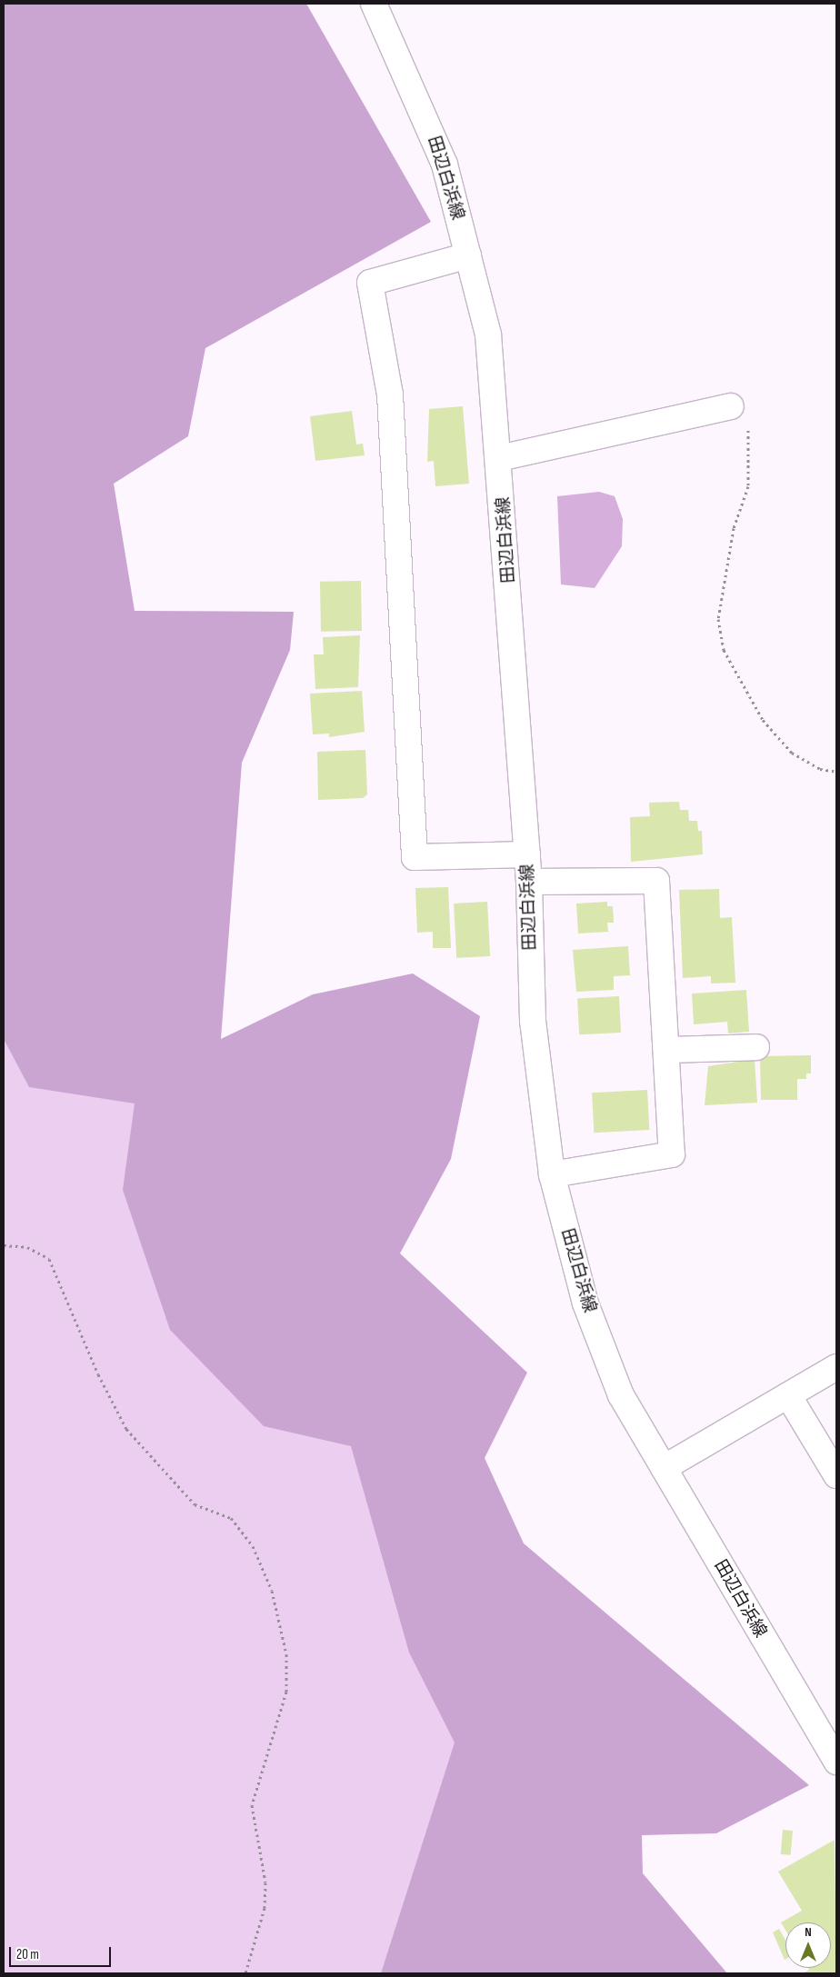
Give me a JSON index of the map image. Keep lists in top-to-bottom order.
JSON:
{
  "streets": {
    "street": ["田辺白浜線"]
  },
  "scale_bar": "20 m",
  "north": "top"
}
